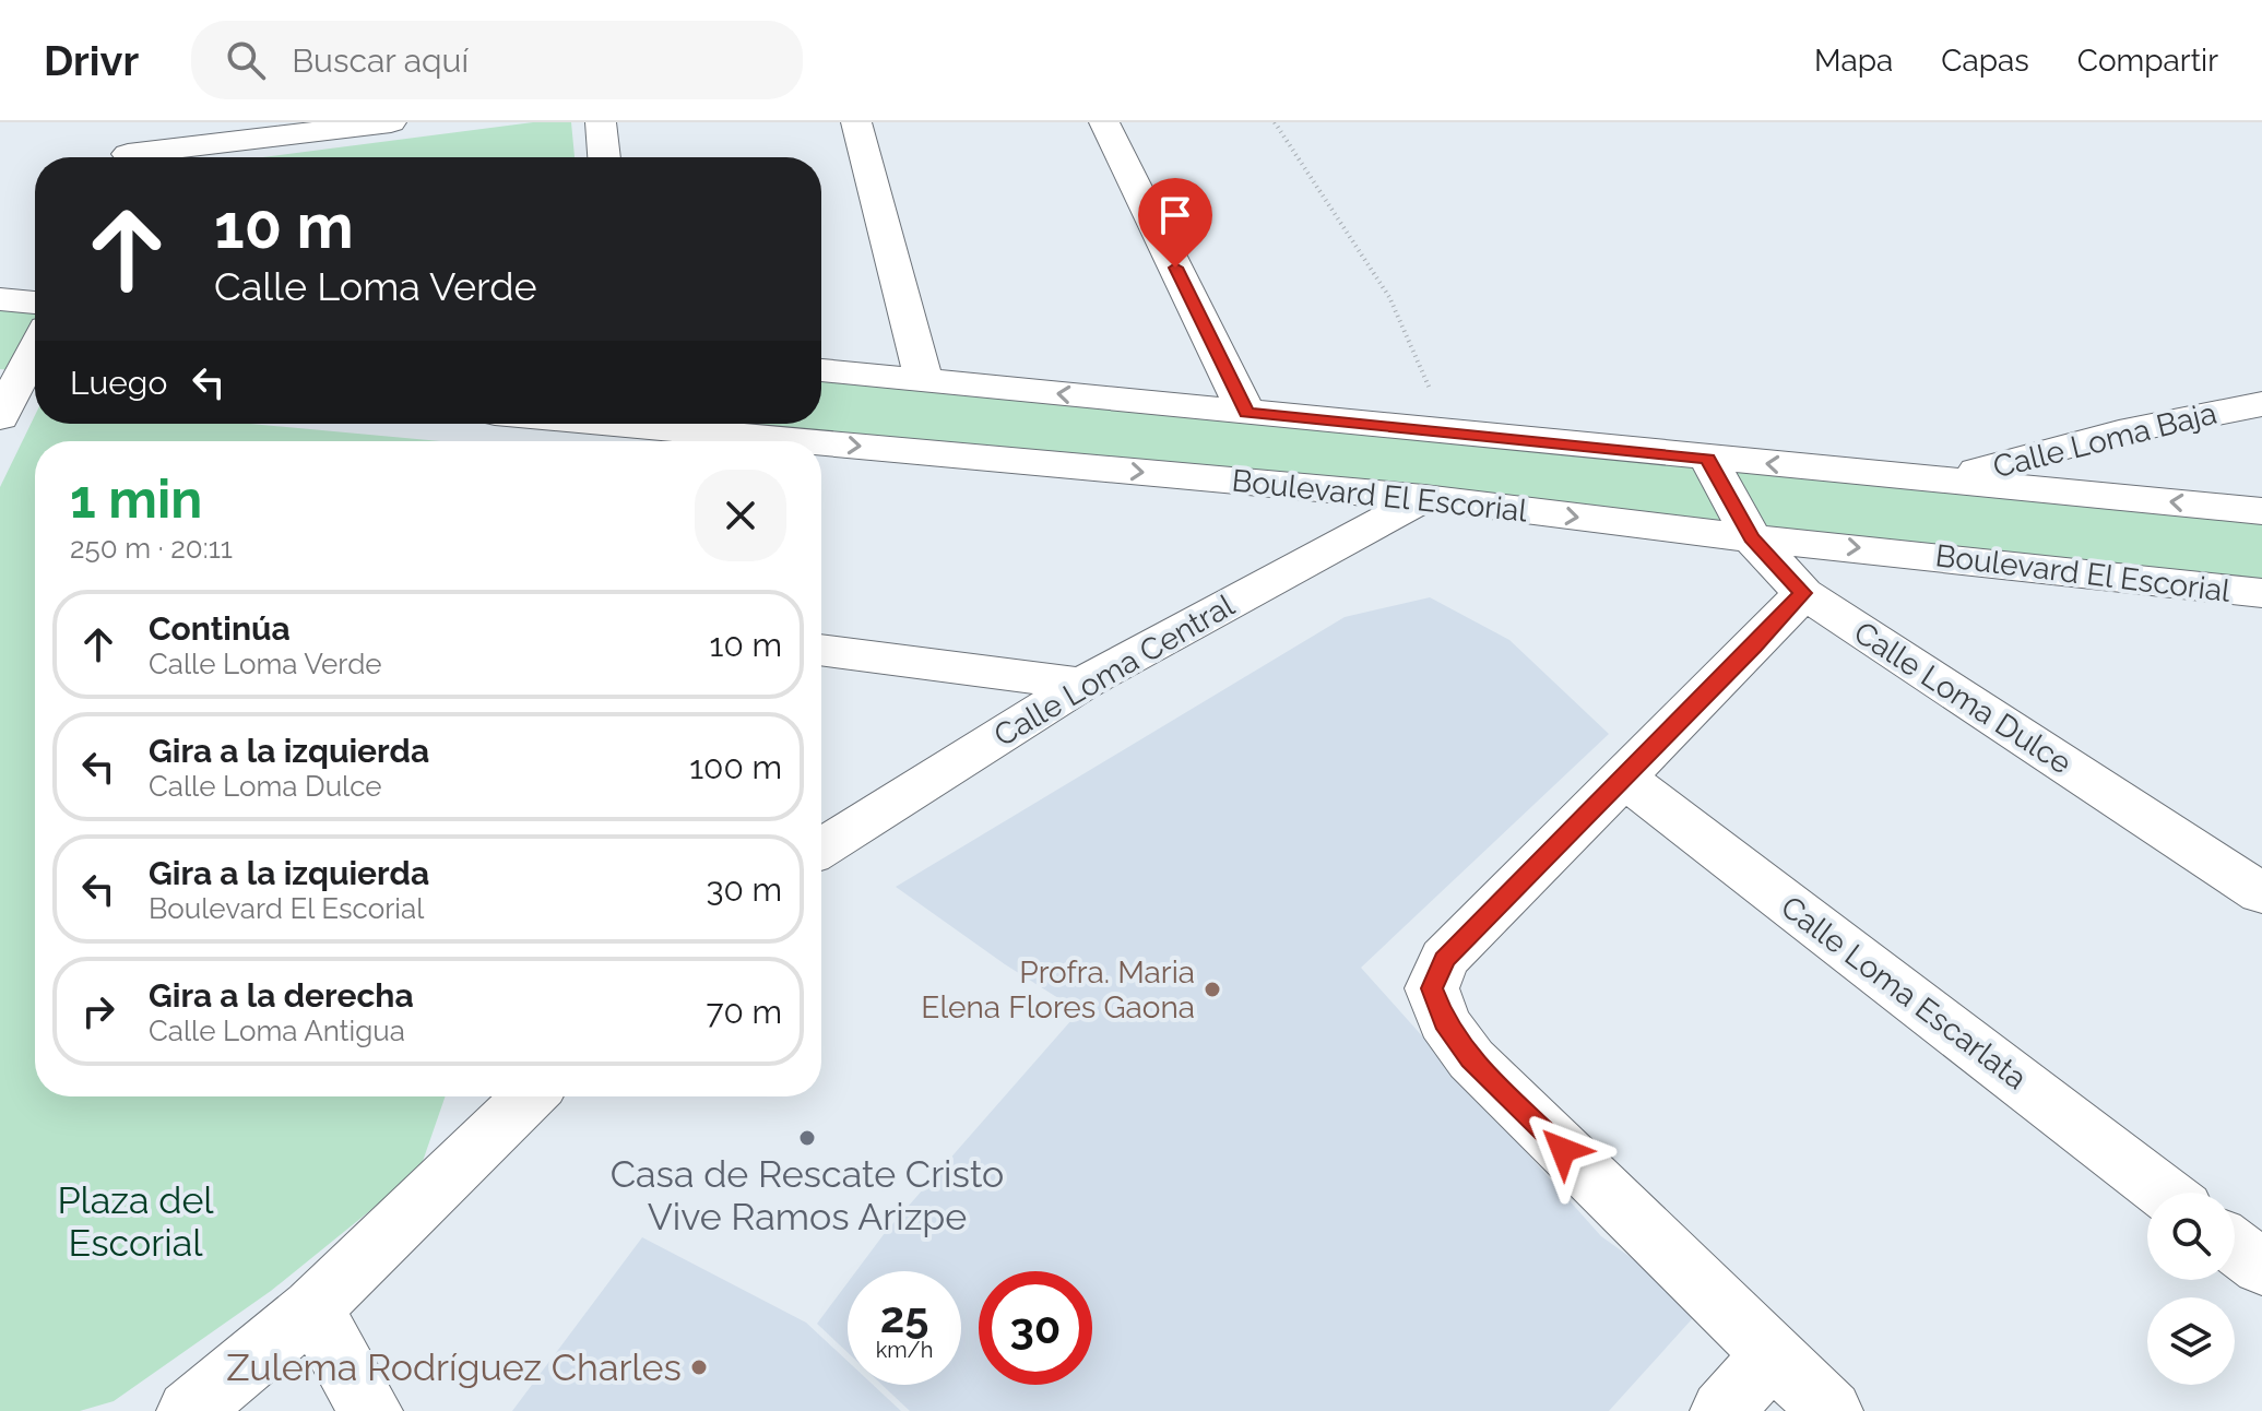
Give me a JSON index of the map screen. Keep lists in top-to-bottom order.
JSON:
{
  "streets": {
    "street": [
      "Calle Loma Baja",
      "Boulevard El Escorial",
      "Calle Loma Central",
      "Calle Loma Dulce",
      "Calle Loma Escarlata"
    ]
  },
  "crossings": [
    ["Boulevard El Escorial", "Calle Loma Central"],
    ["Boulevard El Escorial", "Calle Loma Dulce"]
  ],
  "parks": ["Plaza del Escorial"],
  "places": ["Profra. Maria Elena Flores Gaona", "Casa de Rescate Cristo Vive Ramos Arizpe", "Zulema Rodríguez Charles"],
  "page": {
    "header": "Drivr",
    "search": "Buscar aquí",
    "nav": ["Mapa", "Capas", "Compartir"],
    "turn": ["10 m", "Calle Loma Verde"],
    "then": "Luego",
    "heading": ["1 min", "250 m · 20:11"],
    "list": [
      {
        "name": "Continúa",
        "note": "Calle Loma Verde",
        "value": "10 m"
      },
      {
        "name": "Gira a la izquierda",
        "note": "Calle Loma Dulce",
        "value": "100 m"
      },
      {
        "name": "Gira a la izquierda",
        "note": "Boulevard El Escorial",
        "value": "30 m"
      },
      {
        "name": "Gira a la derecha",
        "note": "Calle Loma Antigua",
        "value": "70 m"
      }
    ],
    "speed": "25 km/h",
    "limit": "30"
  }
}
